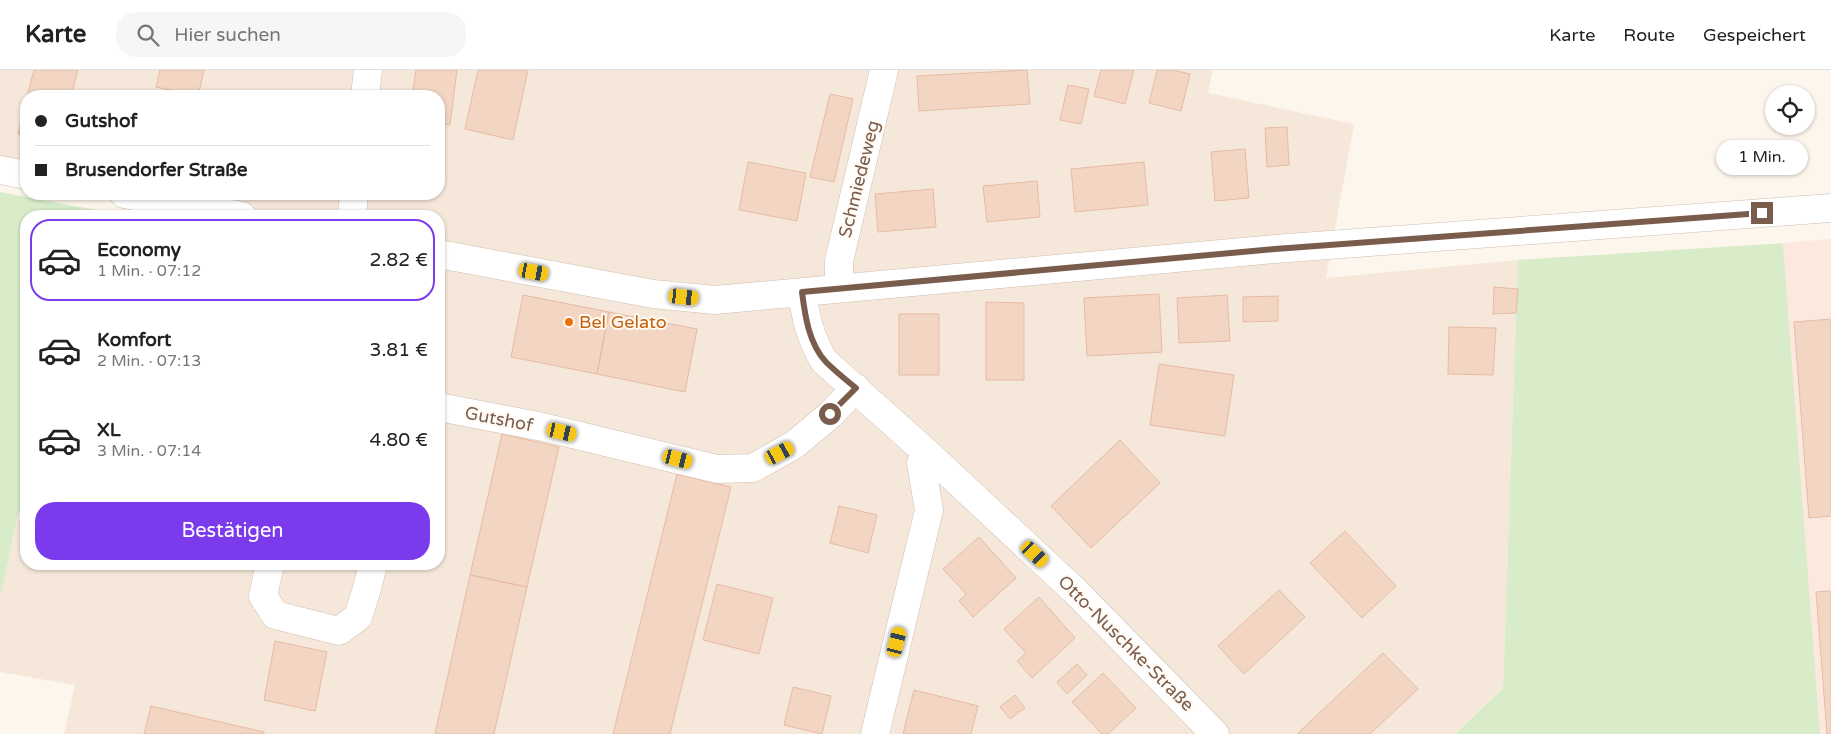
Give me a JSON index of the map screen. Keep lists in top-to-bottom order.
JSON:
{
  "streets": {
    "street": ["Schmiedeweg", "Gutshof", "Otto-Nuschke-Straße"]
  },
  "crossings": [
    ["Gutshof", "Otto-Nuschke-Straße"]
  ],
  "places": ["Bel Gelato"],
  "page": {
    "header": "Karte",
    "search": "Hier suchen",
    "nav": ["Karte", "Route", "Gespeichert"],
    "banner": ["Gutshof", "Brusendorfer Straße"],
    "bubble": "1 Min.",
    "list": [
      {
        "name": "Economy",
        "note": "1 Min. · 07:12",
        "value": "2.82 €"
      },
      {
        "name": "Komfort",
        "note": "2 Min. · 07:13",
        "value": "3.81 €"
      },
      {
        "name": "XL",
        "note": "3 Min. · 07:14",
        "value": "4.80 €"
      }
    ],
    "buttons": "Bestätigen"
  }
}
